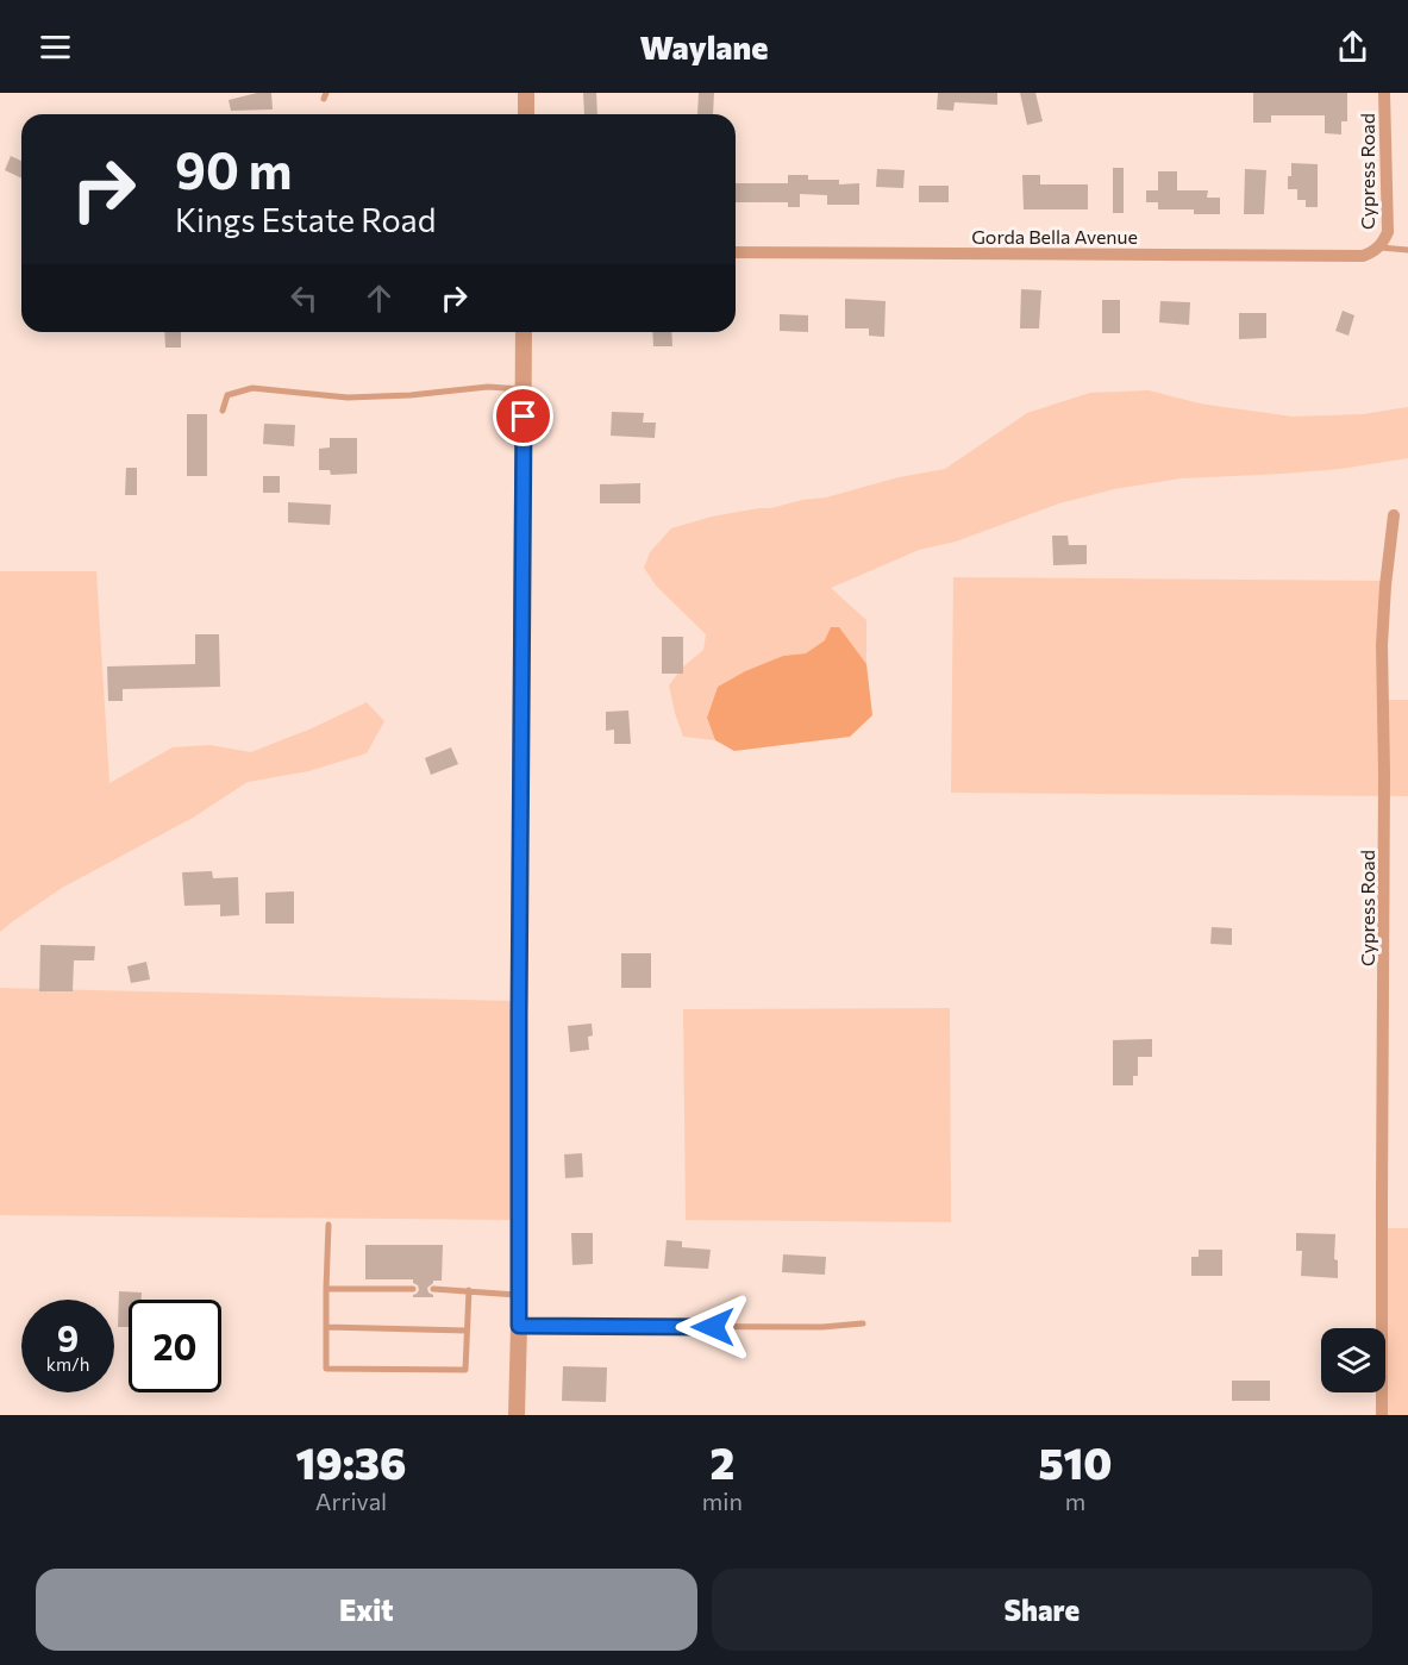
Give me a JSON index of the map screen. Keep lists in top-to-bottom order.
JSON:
{
  "streets": {
    "street": ["Cypress Road", "Gorda Bella Avenue"]
  },
  "crossings": [
    ["Cypress Road", "Gorda Bella Avenue"]
  ],
  "page": {
    "header": "Waylane",
    "turn": ["90 m", "Kings Estate Road"],
    "speed": "9 km/h",
    "limit": "20",
    "eta": [
      "19:36",
      "Arrival",
      "2",
      "min",
      "510",
      "m"
    ],
    "buttons": ["Exit", "Share"]
  }
}
